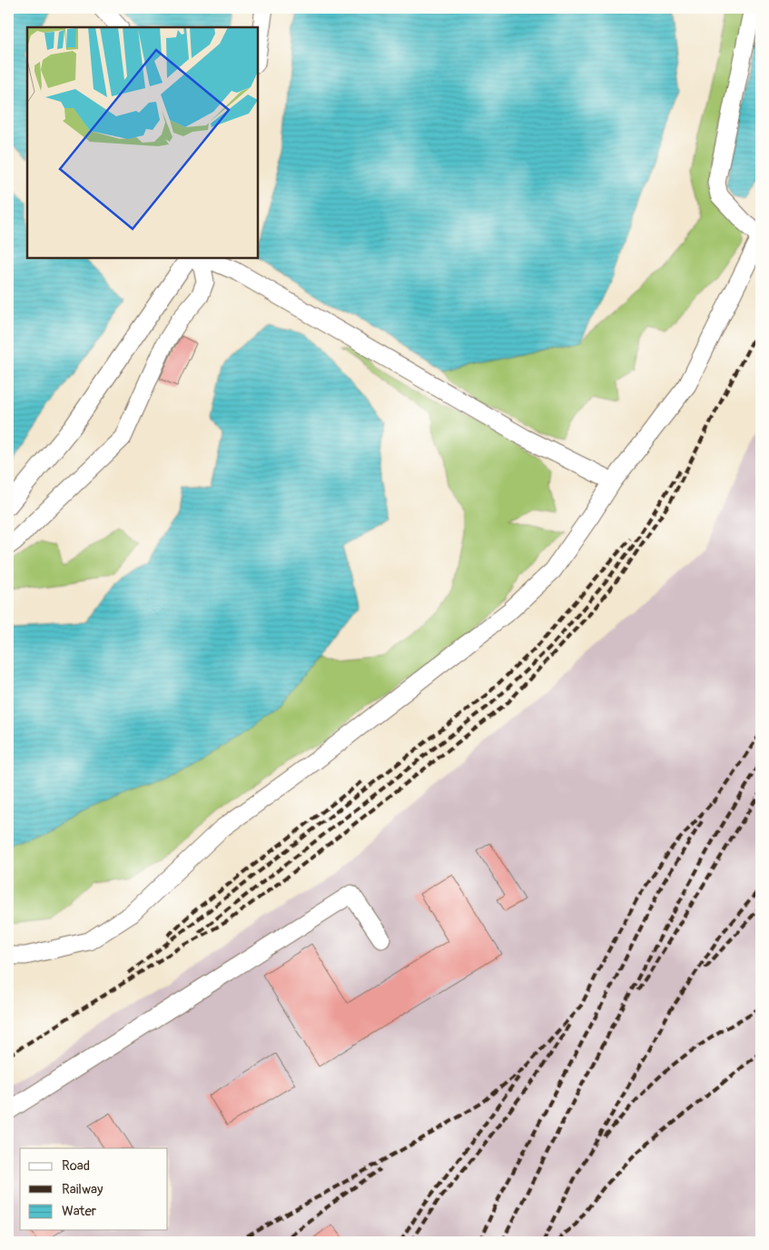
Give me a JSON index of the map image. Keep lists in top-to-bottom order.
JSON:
{
  "legend": ["Road", "Railway", "Water"]
}
